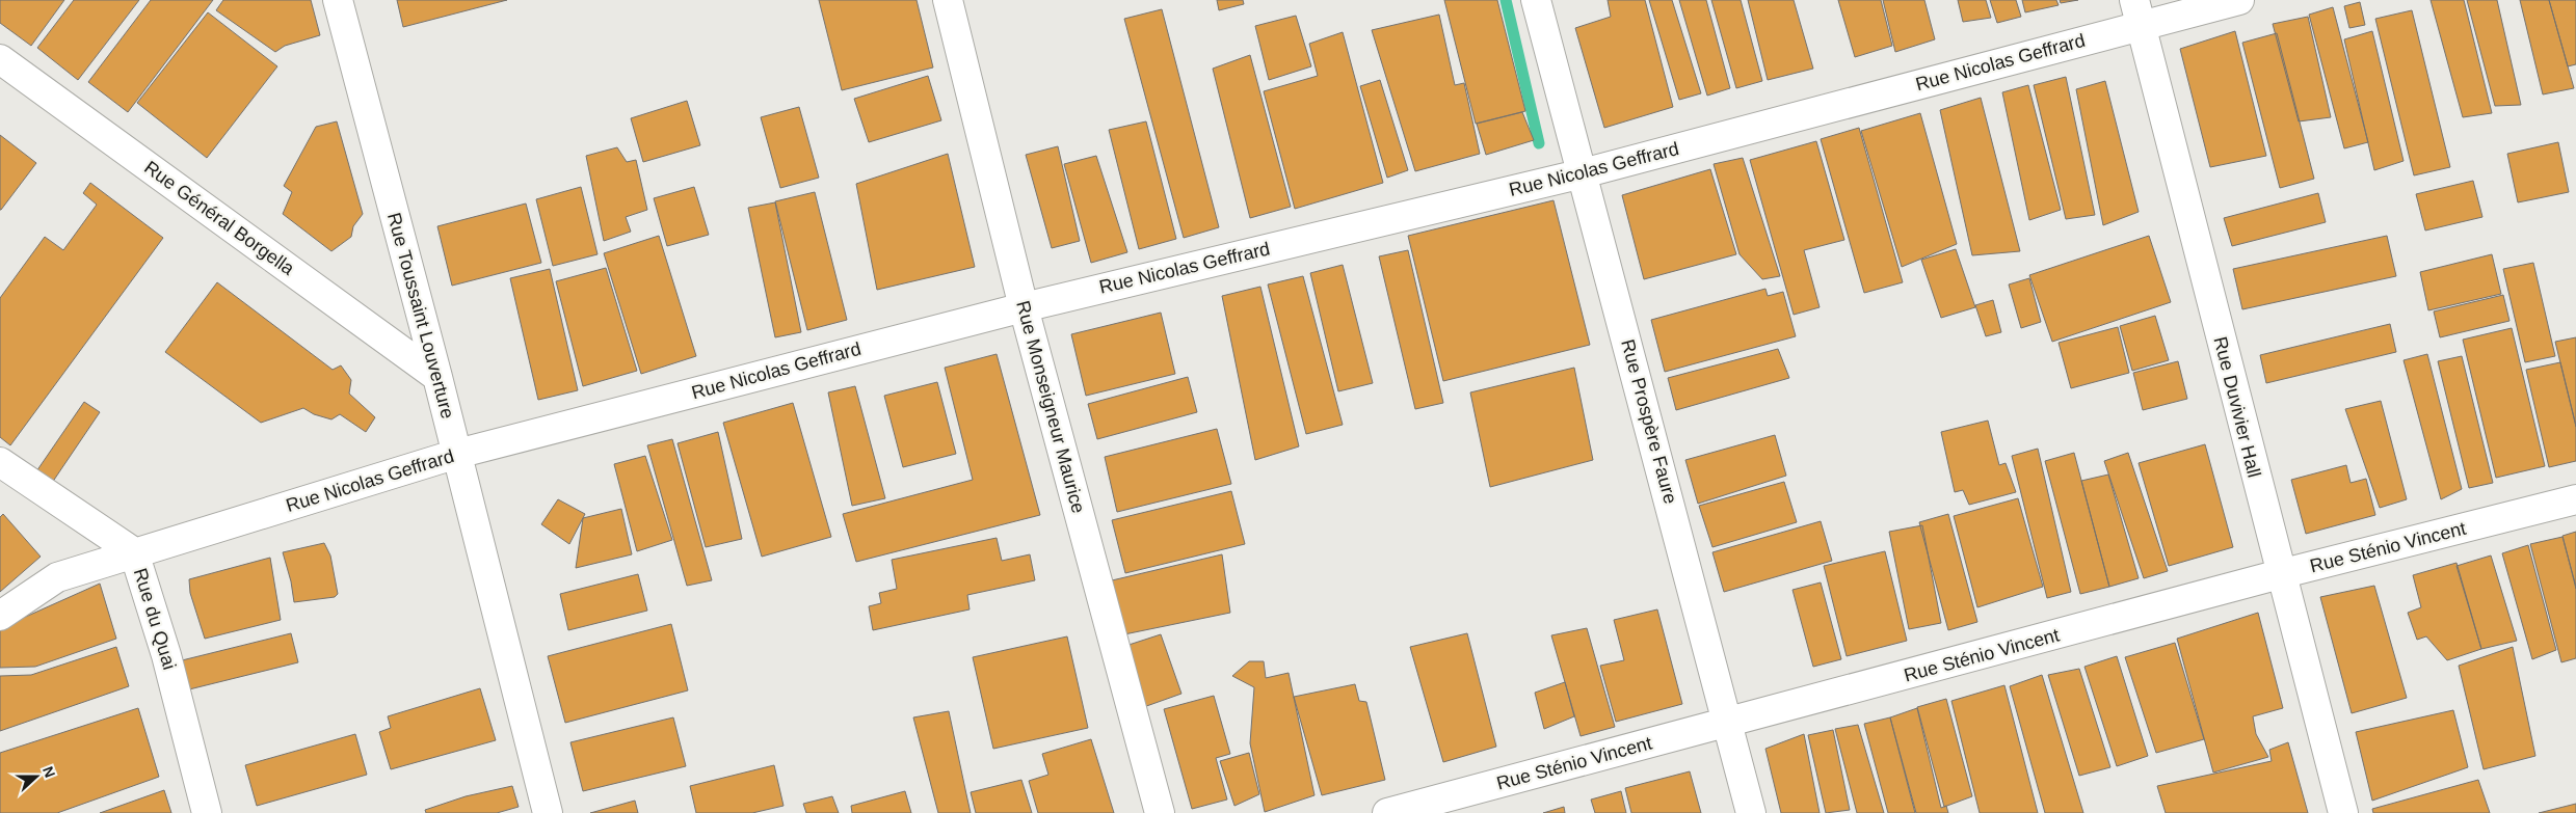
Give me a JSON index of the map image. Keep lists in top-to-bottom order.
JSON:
{
  "streets": {
    "street": [
      "Rue Nicolas Geffrard",
      "Rue Général Borgella",
      "Rue Toussaint Louverture",
      "Rue Monseigneur Maurice",
      "Rue Duvivier Hall",
      "Rue Prospère Faure",
      "Rue Sténio Vincent",
      "Rue du Quai"
    ]
  },
  "crossings": [
    ["Rue Nicolas Geffrard", "Rue Toussaint Louverture"],
    ["Rue Nicolas Geffrard", "Rue Monseigneur Maurice"],
    ["Rue Nicolas Geffrard", "Rue Duvivier Hall"],
    ["Rue Nicolas Geffrard", "Rue Prospère Faure"],
    ["Rue Nicolas Geffrard", "Rue du Quai"],
    ["Rue Général Borgella", "Rue Toussaint Louverture"],
    ["Rue Duvivier Hall", "Rue Sténio Vincent"],
    ["Rue Prospère Faure", "Rue Sténio Vincent"]
  ],
  "north": "right"
}
